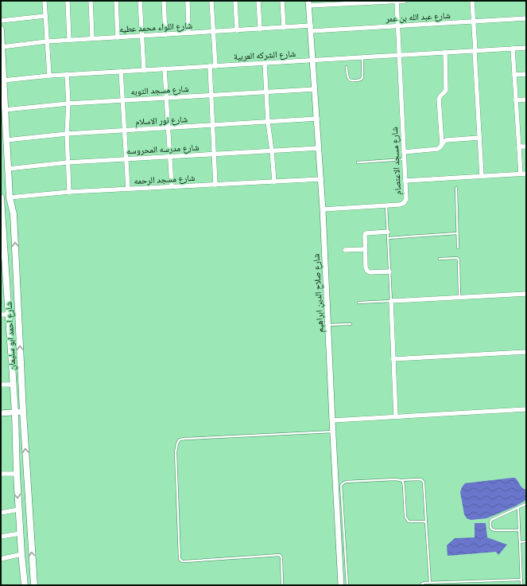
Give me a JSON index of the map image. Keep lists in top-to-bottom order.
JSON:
{
  "streets": {
    "main road": ["شارع احمد ابو سليمان"],
    "street": [
      "شارع عبد الله بن عمر",
      "شارع اللواء محمد عطيه",
      "شارع الشركه العربية",
      "شارع مسجد التوبه",
      "شارع نور الاسلام",
      "شارع مدرسه المحروسه",
      "شارع مسجد الاعتصام",
      "شارع مسجد الرحمه",
      "شارع صلاح الدين ابراهيم"
    ]
  },
  "crossings": [
    ["شارع عبد الله بن عمر", "شارع اللواء محمد عطيه"],
    ["شارع عبد الله بن عمر", "شارع مسجد الاعتصام"],
    ["شارع عبد الله بن عمر", "شارع صلاح الدين ابراهيم"],
    ["شارع اللواء محمد عطيه", "شارع صلاح الدين ابراهيم"],
    ["شارع اللواء محمد عطيه", "شارع احمد ابو سليمان"],
    ["شارع الشركه العربية", "شارع مسجد الاعتصام"],
    ["شارع الشركه العربية", "شارع صلاح الدين ابراهيم"],
    ["شارع الشركه العربية", "شارع احمد ابو سليمان"],
    ["شارع مسجد التوبه", "شارع صلاح الدين ابراهيم"],
    ["شارع مسجد التوبه", "شارع احمد ابو سليمان"],
    ["شارع نور الاسلام", "شارع صلاح الدين ابراهيم"],
    ["شارع نور الاسلام", "شارع احمد ابو سليمان"],
    ["شارع مدرسه المحروسه", "شارع صلاح الدين ابراهيم"],
    ["شارع مدرسه المحروسه", "شارع احمد ابو سليمان"],
    ["شارع مسجد الاعتصام", "شارع صلاح الدين ابراهيم"],
    ["شارع مسجد الرحمه", "شارع صلاح الدين ابراهيم"],
    ["شارع مسجد الرحمه", "شارع احمد ابو سليمان"]
  ]
}
